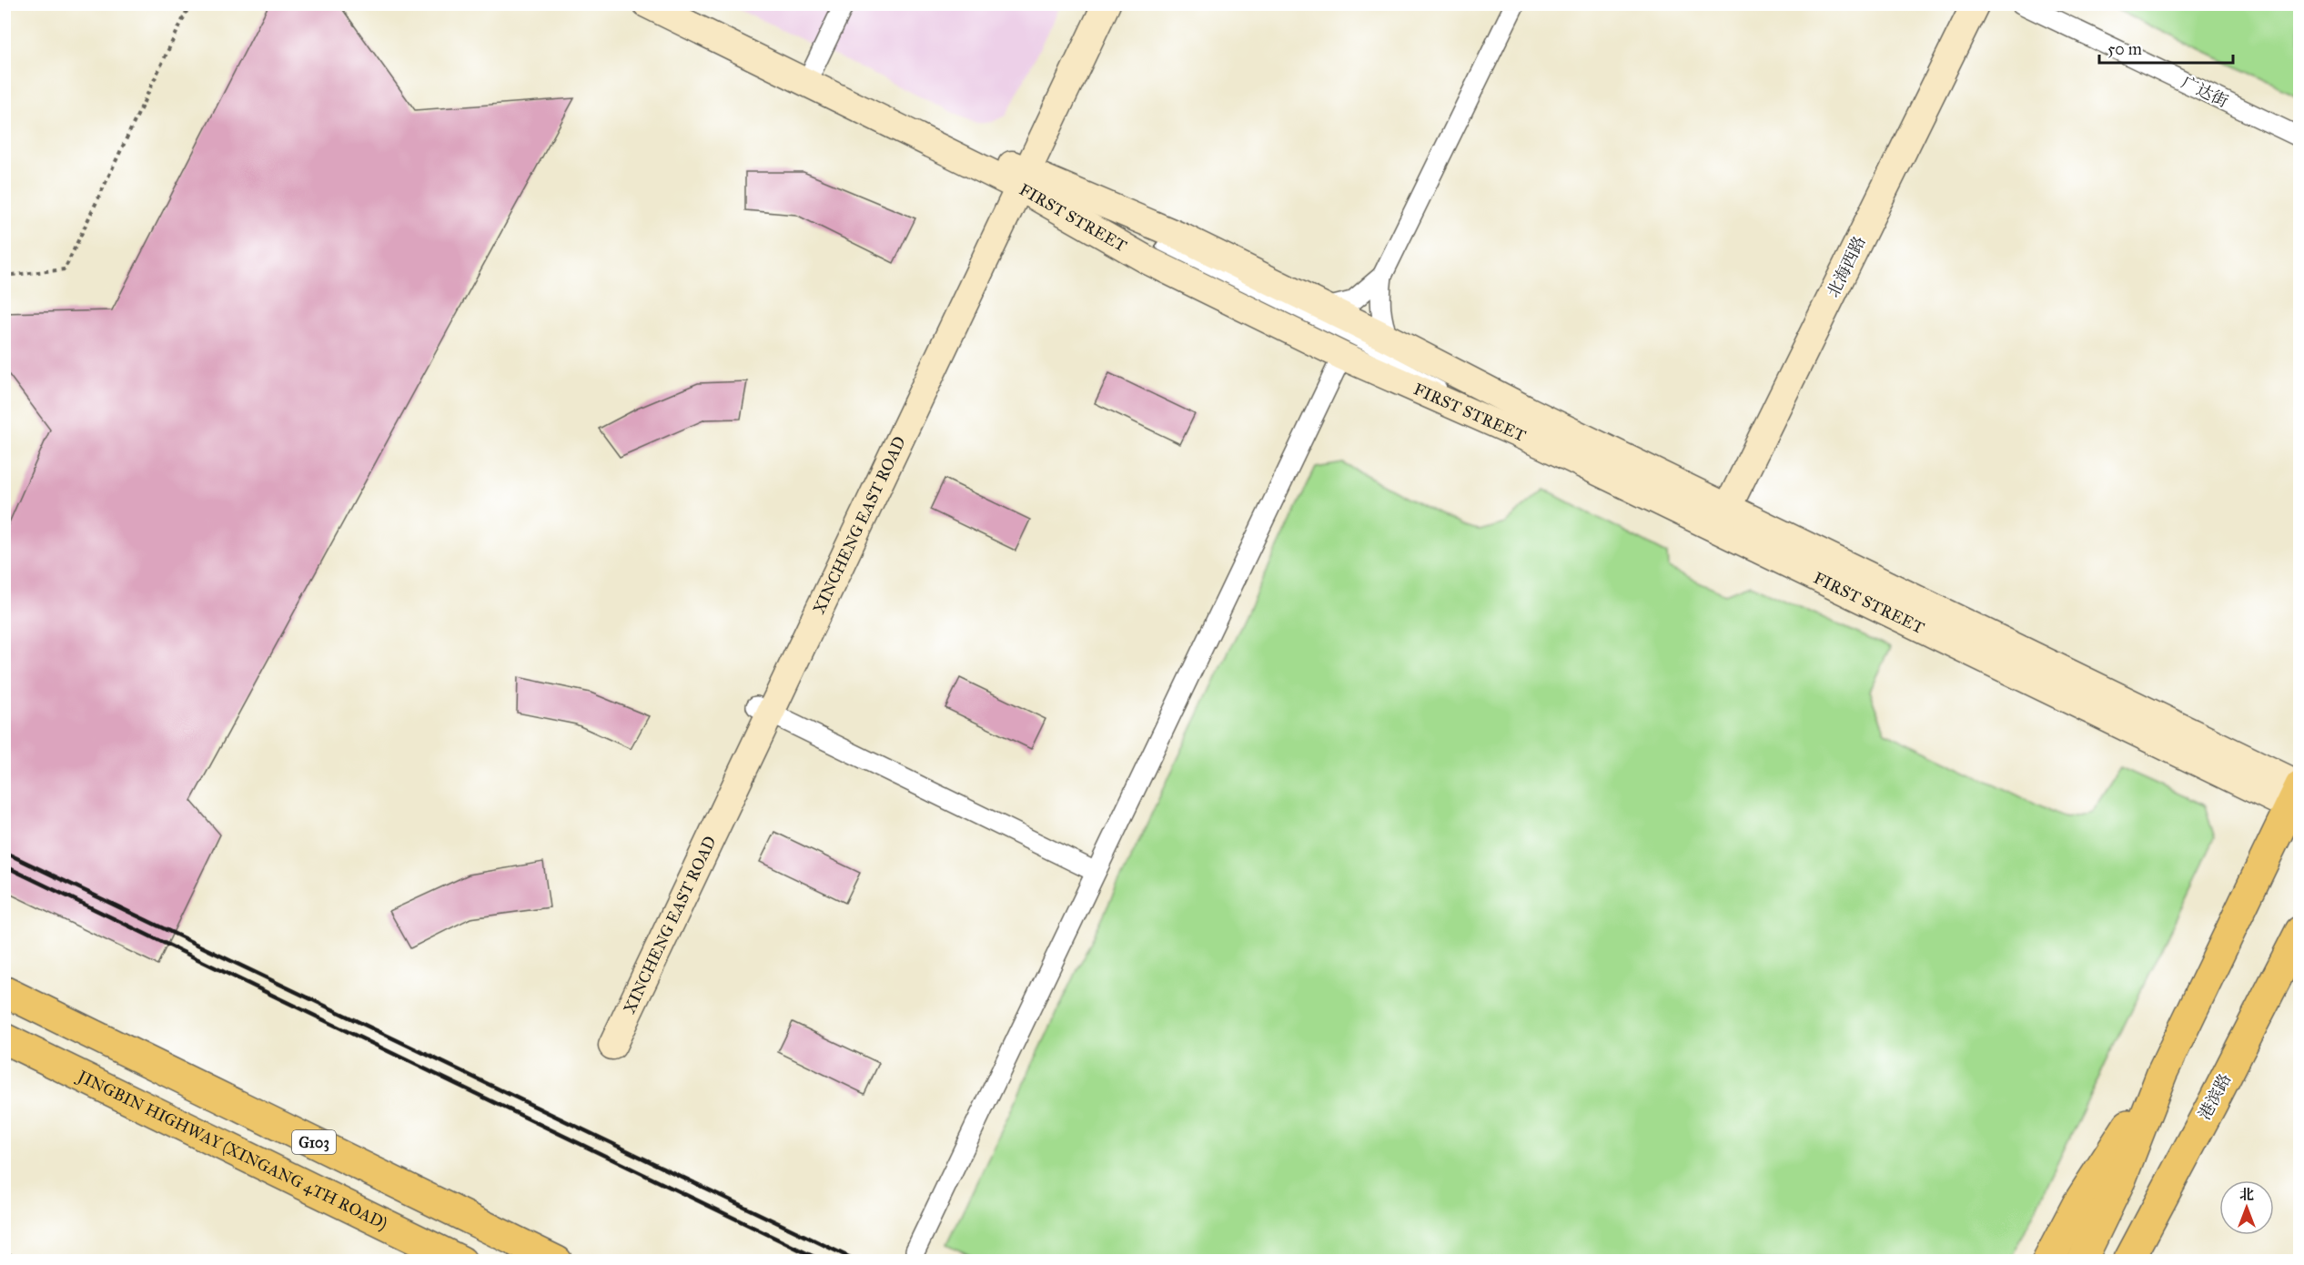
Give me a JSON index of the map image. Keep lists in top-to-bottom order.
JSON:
{
  "streets": {
    "main road": [
      "FIRST STREET",
      "北海西路",
      "XINCHENG EAST ROAD",
      "港滨路",
      "G103",
      "JINGBIN HIGHWAY (XINGANG 4TH ROAD)"
    ],
    "street": ["广达街"]
  },
  "crossings": [
    ["FIRST STREET", "北海西路"],
    ["FIRST STREET", "XINCHENG EAST ROAD"]
  ],
  "scale_bar": "50 m",
  "north": "top"
}
